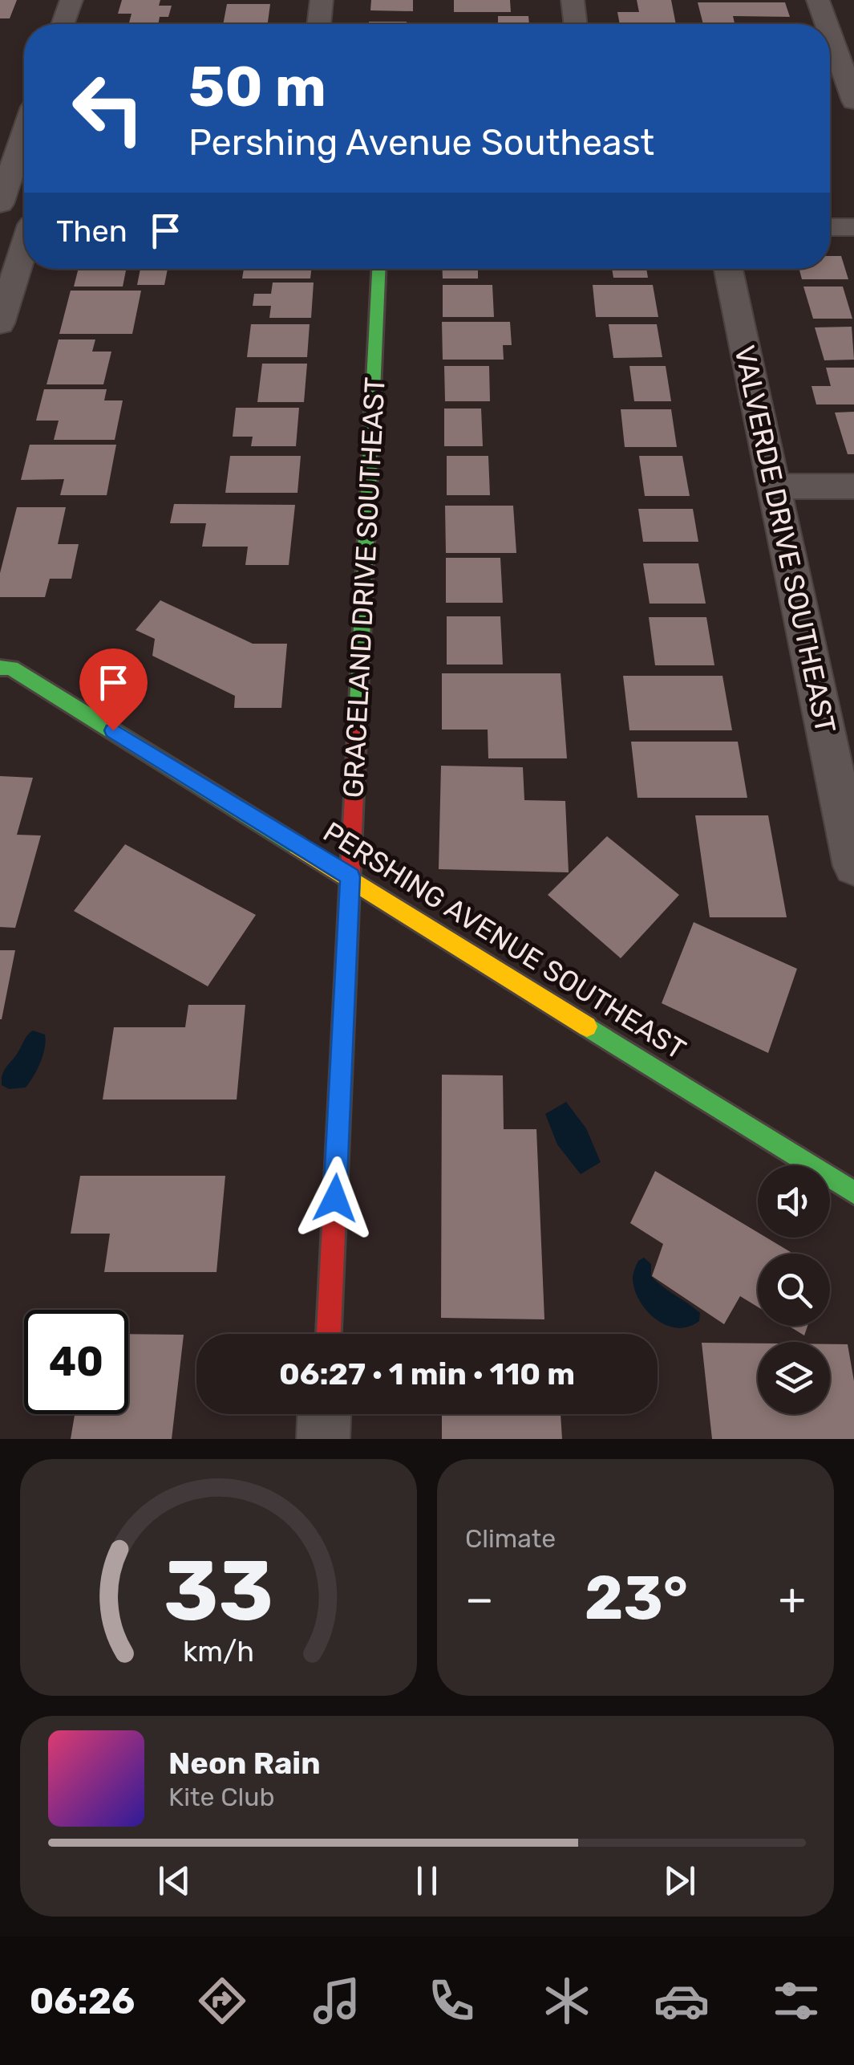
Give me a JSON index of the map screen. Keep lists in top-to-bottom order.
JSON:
{
  "streets": {
    "street": ["VALVERDE DRIVE SOUTHEAST", "GRACELAND DRIVE SOUTHEAST", "PERSHING AVENUE SOUTHEAST"]
  },
  "crossings": [
    ["GRACELAND DRIVE SOUTHEAST", "PERSHING AVENUE SOUTHEAST"]
  ],
  "page": {
    "turn": ["50 m", "Pershing Avenue Southeast"],
    "then": "Then",
    "limit": "40",
    "trip": "06:27 · 1 min · 110 m",
    "tile": "Climate",
    "heat": ["−", "23°", "+"],
    "song": ["Neon Rain", "Kite Club"],
    "tabs": "06:26",
    "gauge": ["33", "km/h"]
  }
}
